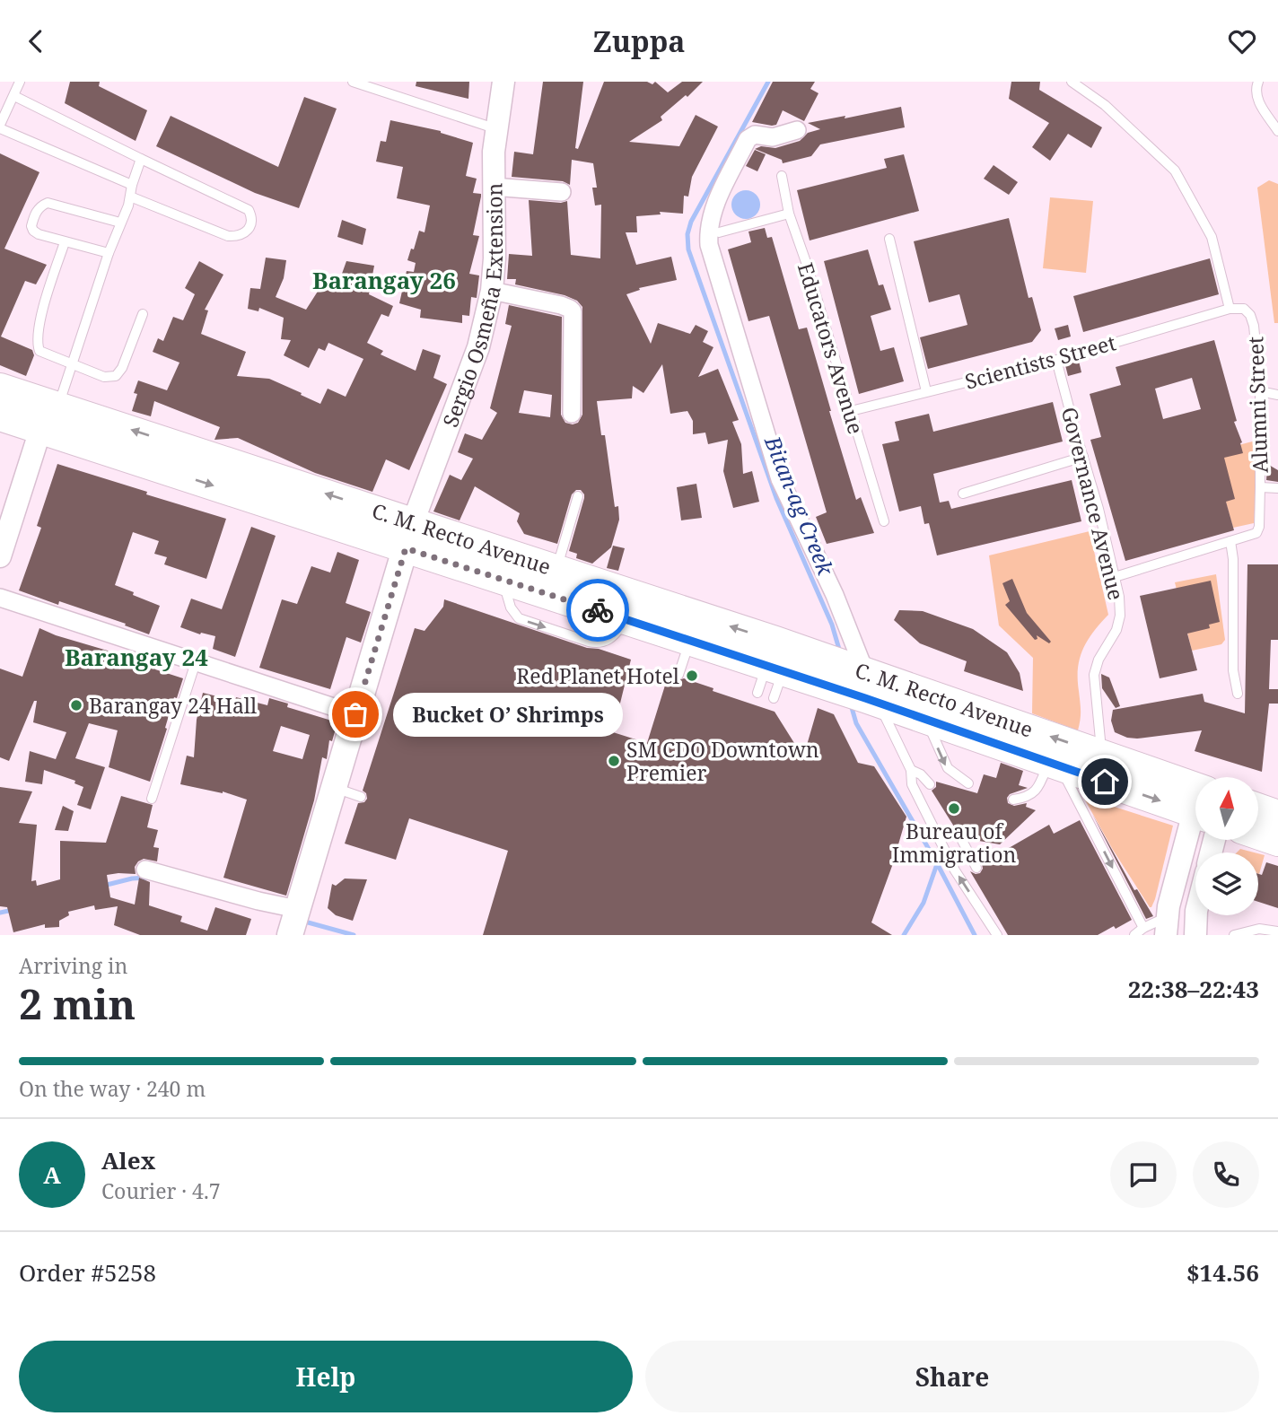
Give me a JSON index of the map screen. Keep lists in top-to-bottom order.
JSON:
{
  "streets": {
    "highway": ["C. M. Recto Avenue"],
    "street": ["Sergio Osmeña Extension"],
    "lane": [
      "Educators Avenue",
      "Scientists Street",
      "Alumni Street",
      "Governance Avenue"
    ]
  },
  "crossings": [
    ["Sergio Osmeña Extension", "C. M. Recto Avenue"],
    ["Educators Avenue", "Scientists Street"],
    ["Scientists Street", "Alumni Street"],
    ["Scientists Street", "Governance Avenue"],
    ["Governance Avenue", "C. M. Recto Avenue"]
  ],
  "districts": ["Barangay 26", "Barangay 24"],
  "water": ["Bitan-ag Creek"],
  "places": [
    "Red Planet Hotel",
    "Barangay 24 Hall",
    "Bucket O’ Shrimps",
    "SM CDO Downtown Premier",
    "Bureau of Immigration"
  ],
  "north": "top",
  "page": {
    "header": "Zuppa",
    "bubble": "Bucket O’ Shrimps",
    "heading": ["2 min", "Arriving in", "22:38–22:43"],
    "panel": [
      "Alex",
      "Courier · 4.7",
      "Order #5258",
      "$14.56"
    ],
    "bar": "On the way · 240 m",
    "round": "A",
    "buttons": ["Help", "Share"]
  }
}
